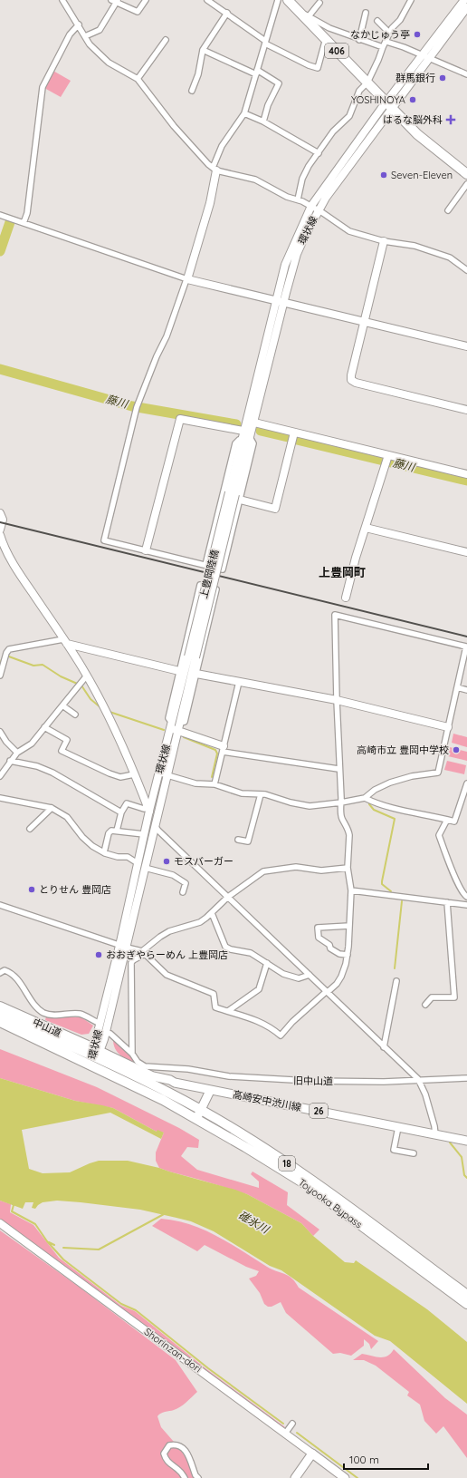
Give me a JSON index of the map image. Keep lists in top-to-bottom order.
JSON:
{
  "streets": {
    "highway": [
      "406",
      "中山道",
      "18",
      "Toyooka Bypass"
    ],
    "main road": ["高崎安中渋川線", "26", "Shorinzan-dori"],
    "street": ["環状線", "上豊岡陸橋", "旧中山道"]
  },
  "crossings": [
    ["406", "環状線"],
    ["環状線", "上豊岡陸橋"],
    ["環状線", "中山道"],
    ["環状線", "旧中山道"],
    ["環状線", "高崎安中渋川線"],
    ["環状線", "18"],
    ["環状線", "Toyooka Bypass"],
    ["中山道", "高崎安中渋川線"],
    ["中山道", "18"],
    ["中山道", "Toyooka Bypass"],
    ["高崎安中渋川線", "18"],
    ["高崎安中渋川線", "Toyooka Bypass"],
    ["18", "Toyooka Bypass"]
  ],
  "districts": ["上豊岡町"],
  "water": ["藤川", "碓氷川"],
  "places": {
    "other": [
      "なかじゅう亭",
      "群馬銀行",
      "YOSHINOYA",
      "Seven-Eleven",
      "高崎市立 豊岡中学校",
      "モスバーガー",
      "とりせん 豊岡店",
      "おおぎやらーめん 上豊岡店"
    ],
    "health": ["はるな脳外科"]
  },
  "scale_bar": "100 m"
}
